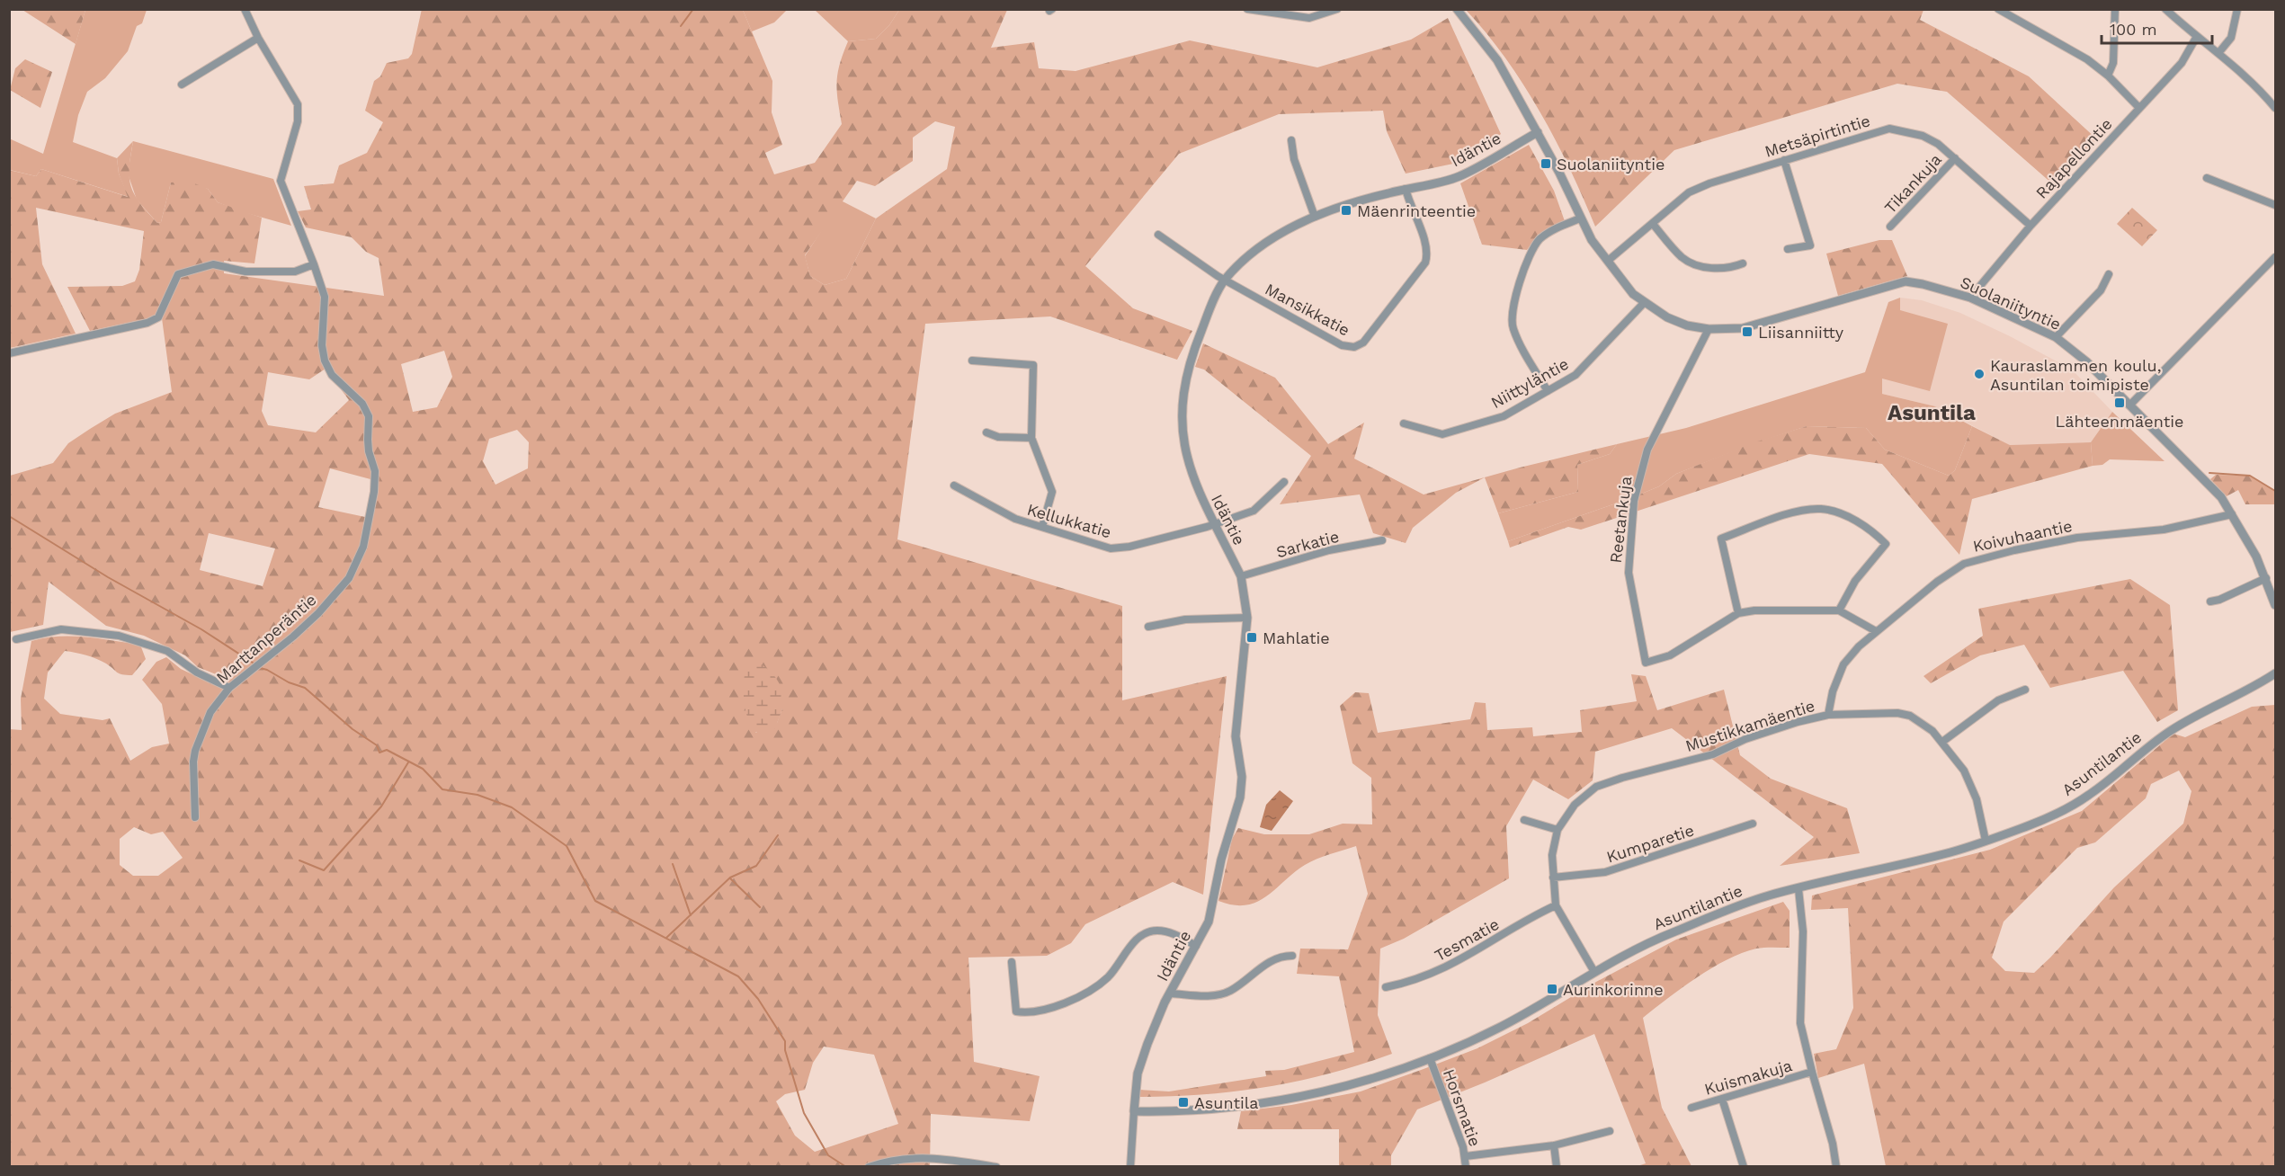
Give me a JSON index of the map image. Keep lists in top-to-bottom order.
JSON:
{
  "streets": {
    "street": [
      "Metsäpirtintie",
      "Idäntie",
      "Rajapellontie",
      "Tikankuja",
      "Suolaniityntie",
      "Mansikkatie",
      "Niittyläntie",
      "Reetankuja",
      "Kellukkatie",
      "Koivuhaantie",
      "Sarkatie",
      "Marttanperäntie",
      "Mustikkamäentie",
      "Asuntilantie",
      "Kumparetie",
      "Tesmatie",
      "Kuismakuja",
      "Horsmatie"
    ]
  },
  "crossings": [
    ["Metsäpirtintie", "Rajapellontie"],
    ["Metsäpirtintie", "Tikankuja"],
    ["Metsäpirtintie", "Suolaniityntie"],
    ["Idäntie", "Suolaniityntie"],
    ["Idäntie", "Mansikkatie"],
    ["Idäntie", "Kellukkatie"],
    ["Idäntie", "Sarkatie"],
    ["Idäntie", "Asuntilantie"],
    ["Rajapellontie", "Suolaniityntie"],
    ["Suolaniityntie", "Niittyläntie"],
    ["Suolaniityntie", "Reetankuja"],
    ["Suolaniityntie", "Koivuhaantie"],
    ["Koivuhaantie", "Mustikkamäentie"],
    ["Mustikkamäentie", "Asuntilantie"],
    ["Mustikkamäentie", "Kumparetie"],
    ["Mustikkamäentie", "Tesmatie"],
    ["Asuntilantie", "Horsmatie"]
  ],
  "districts": ["Asuntila"],
  "places": {
    "transit": [
      "Suolaniityntie",
      "Mäenrinteentie",
      "Liisanniitty",
      "Lähteenmäentie",
      "Mahlatie",
      "Aurinkorinne",
      "Asuntila"
    ],
    "other": ["Kauraslammen koulu, Asuntilan toimipiste"]
  },
  "scale_bar": "100 m"
}
